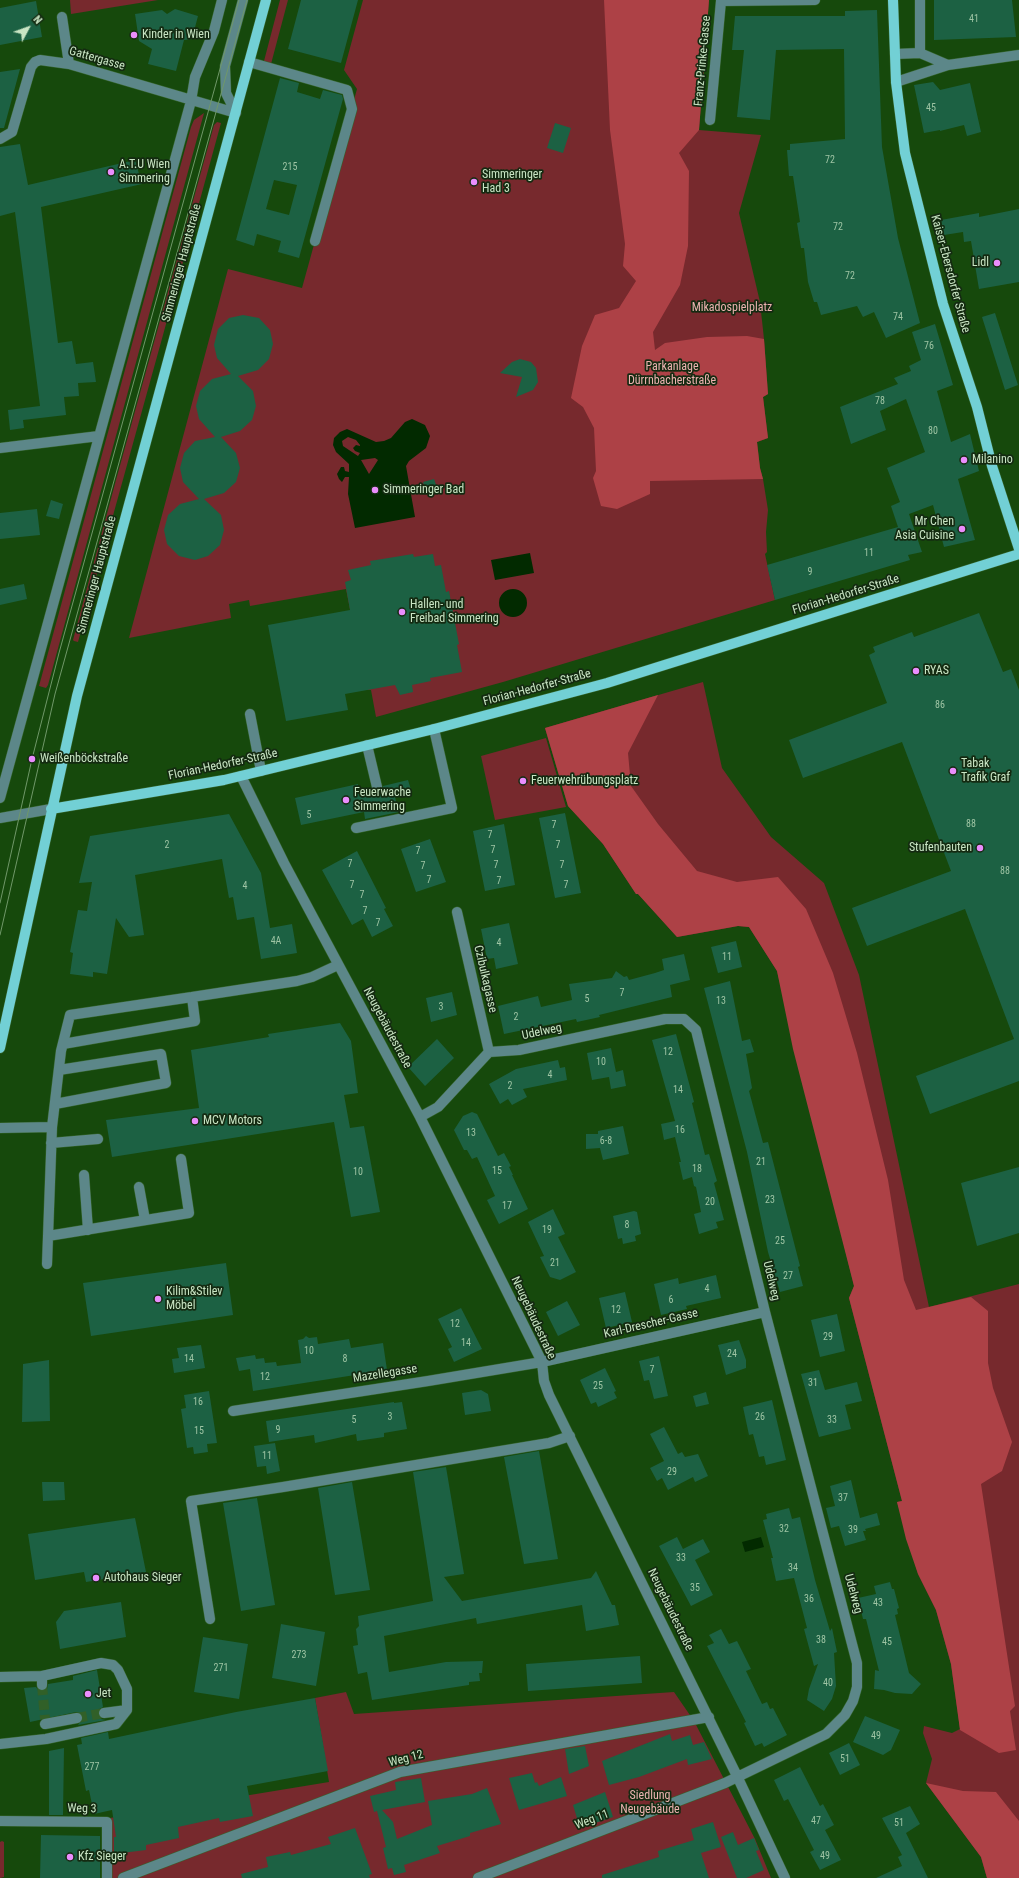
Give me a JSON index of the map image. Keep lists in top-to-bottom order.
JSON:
{
  "streets": {
    "main road": ["Simmeringer Hauptstraße", "Kaiser-Ebersdorfer Straße", "Florian-Hedorfer-Straße"],
    "street": [
      "Gattergasse",
      "Franz-Prinke-Gasse",
      "Czibulkagasse",
      "Neugebäudestraße",
      "Udelweg",
      "Karl-Drescher-Gasse",
      "Mazellegasse",
      "Weg 12",
      "Weg 3",
      "Weg 11"
    ]
  },
  "crossings": [
    ["Gattergasse", "Simmeringer Hauptstraße"],
    ["Simmeringer Hauptstraße", "Florian-Hedorfer-Straße"],
    ["Florian-Hedorfer-Straße", "Neugebäudestraße"],
    ["Czibulkagasse", "Udelweg"],
    ["Neugebäudestraße", "Udelweg"],
    ["Neugebäudestraße", "Karl-Drescher-Gasse"],
    ["Neugebäudestraße", "Mazellegasse"],
    ["Neugebäudestraße", "Weg 12"],
    ["Neugebäudestraße", "Weg 11"],
    ["Udelweg", "Karl-Drescher-Gasse"],
    ["Udelweg", "Weg 11"],
    ["Karl-Drescher-Gasse", "Mazellegasse"]
  ],
  "parks": ["Mikadospielplatz", "Parkanlage Dürrnbacherstraße", "Siedlung Neugebäude"],
  "places": [
    "Kinder in Wien",
    "A.T.U Wien Simmering",
    "Simmeringer Had 3",
    "Lidl",
    "Milanino",
    "Simmeringer Bad",
    "Mr Chen Asia Cuisine",
    "Hallen- und Freibad Simmering",
    "RYAS",
    "Weißenböckstraße",
    "Tabak Trafik Graf",
    "Feuerwehrübungsplatz",
    "Feuerwache Simmering",
    "Stufenbauten",
    "MCV Motors",
    "Kilim&Stilev Möbel",
    "Autohaus Sieger",
    "Jet",
    "Kfz Sieger"
  ],
  "house_numbers": [
    "41",
    "45",
    "72",
    "215",
    "72",
    "72",
    "74",
    "76",
    "78",
    "80",
    "11",
    "9",
    "86",
    "5",
    "88",
    "7",
    "7",
    "2",
    "7",
    "7",
    "7",
    "7",
    "7",
    "7",
    "7",
    "88",
    "7",
    "7",
    "7",
    "7",
    "4",
    "7",
    "7",
    "7",
    "4A",
    "4",
    "11",
    "7",
    "5",
    "13",
    "3",
    "2",
    "12",
    "10",
    "4",
    "2",
    "14",
    "16",
    "13",
    "6-8",
    "21",
    "18",
    "15",
    "10",
    "23",
    "20",
    "17",
    "8",
    "19",
    "25",
    "21",
    "27",
    "4",
    "6",
    "12",
    "12",
    "29",
    "14",
    "10",
    "24",
    "14",
    "8",
    "7",
    "12",
    "31",
    "25",
    "16",
    "3",
    "26",
    "5",
    "33",
    "9",
    "15",
    "11",
    "29",
    "37",
    "32",
    "39",
    "33",
    "34",
    "35",
    "36",
    "43",
    "38",
    "45",
    "273",
    "271",
    "40",
    "49",
    "51",
    "277",
    "47",
    "51",
    "49"
  ],
  "north": "top right"
}
